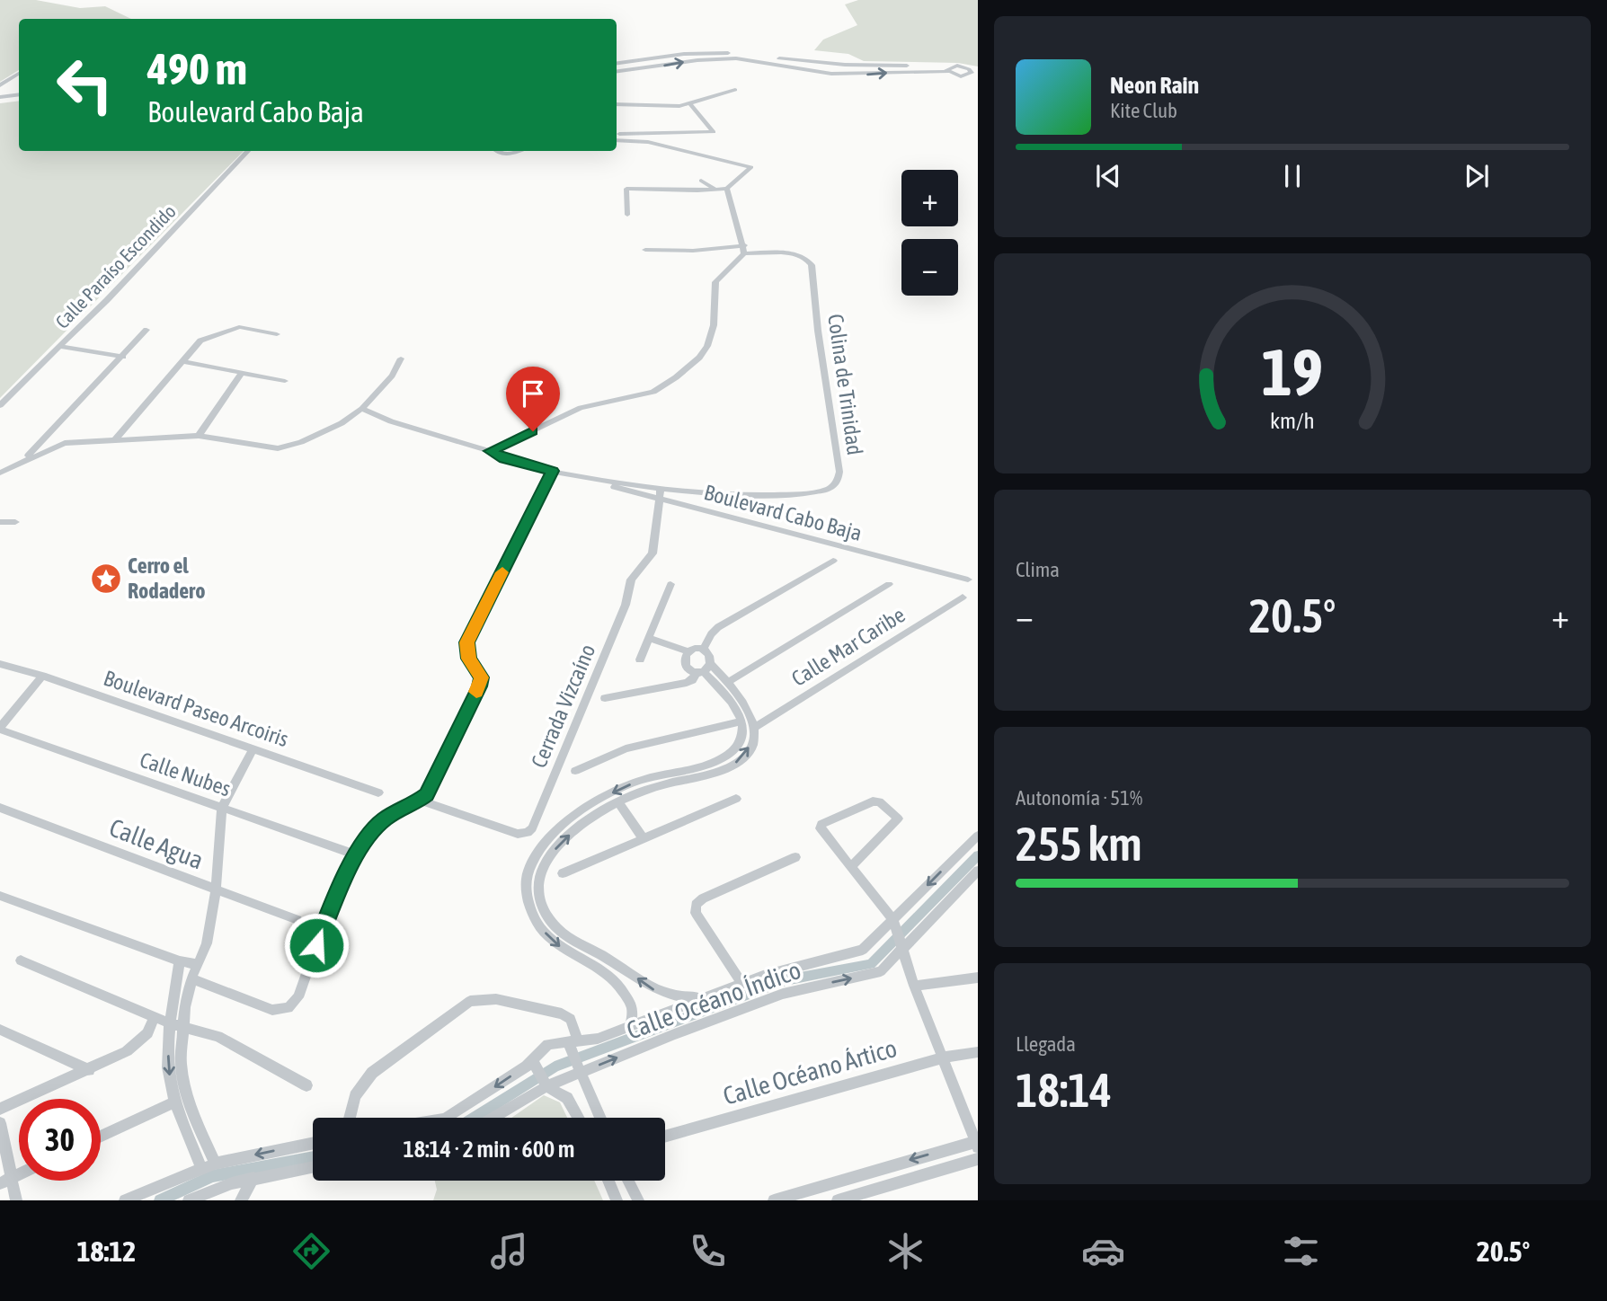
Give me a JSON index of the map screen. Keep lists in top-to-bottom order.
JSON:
{
  "streets": {
    "street": [
      "Calle Paraíso Escondido",
      "Colina de Trinidad",
      "Boulevard Cabo Baja",
      "Calle Mar Caribe",
      "Cerrada Vizcaíno",
      "Boulevard Paseo Arcoiris",
      "Calle Nubes",
      "Calle Agua",
      "Calle Océano Índico",
      "Calle Océano Ártico"
    ]
  },
  "crossings": [
    ["Colina de Trinidad", "Boulevard Cabo Baja"],
    ["Boulevard Cabo Baja", "Cerrada Vizcaíno"]
  ],
  "places": {
    "place": ["Cerro el Rodadero"]
  },
  "page": {
    "turn": ["490 m", "Boulevard Cabo Baja"],
    "song": ["Neon Rain", "Kite Club"],
    "map_buttons": ["+", "−"],
    "tile": [
      "Clima",
      ["Autonomía · 51%", "255 km"],
      ["Llegada", "18:14"]
    ],
    "heat": ["−", "20.5°", "+"],
    "limit": "30",
    "trip": "18:14 · 2 min · 600 m",
    "tabs": ["18:12", "20.5°"],
    "gauge": ["19", "km/h"]
  }
}
